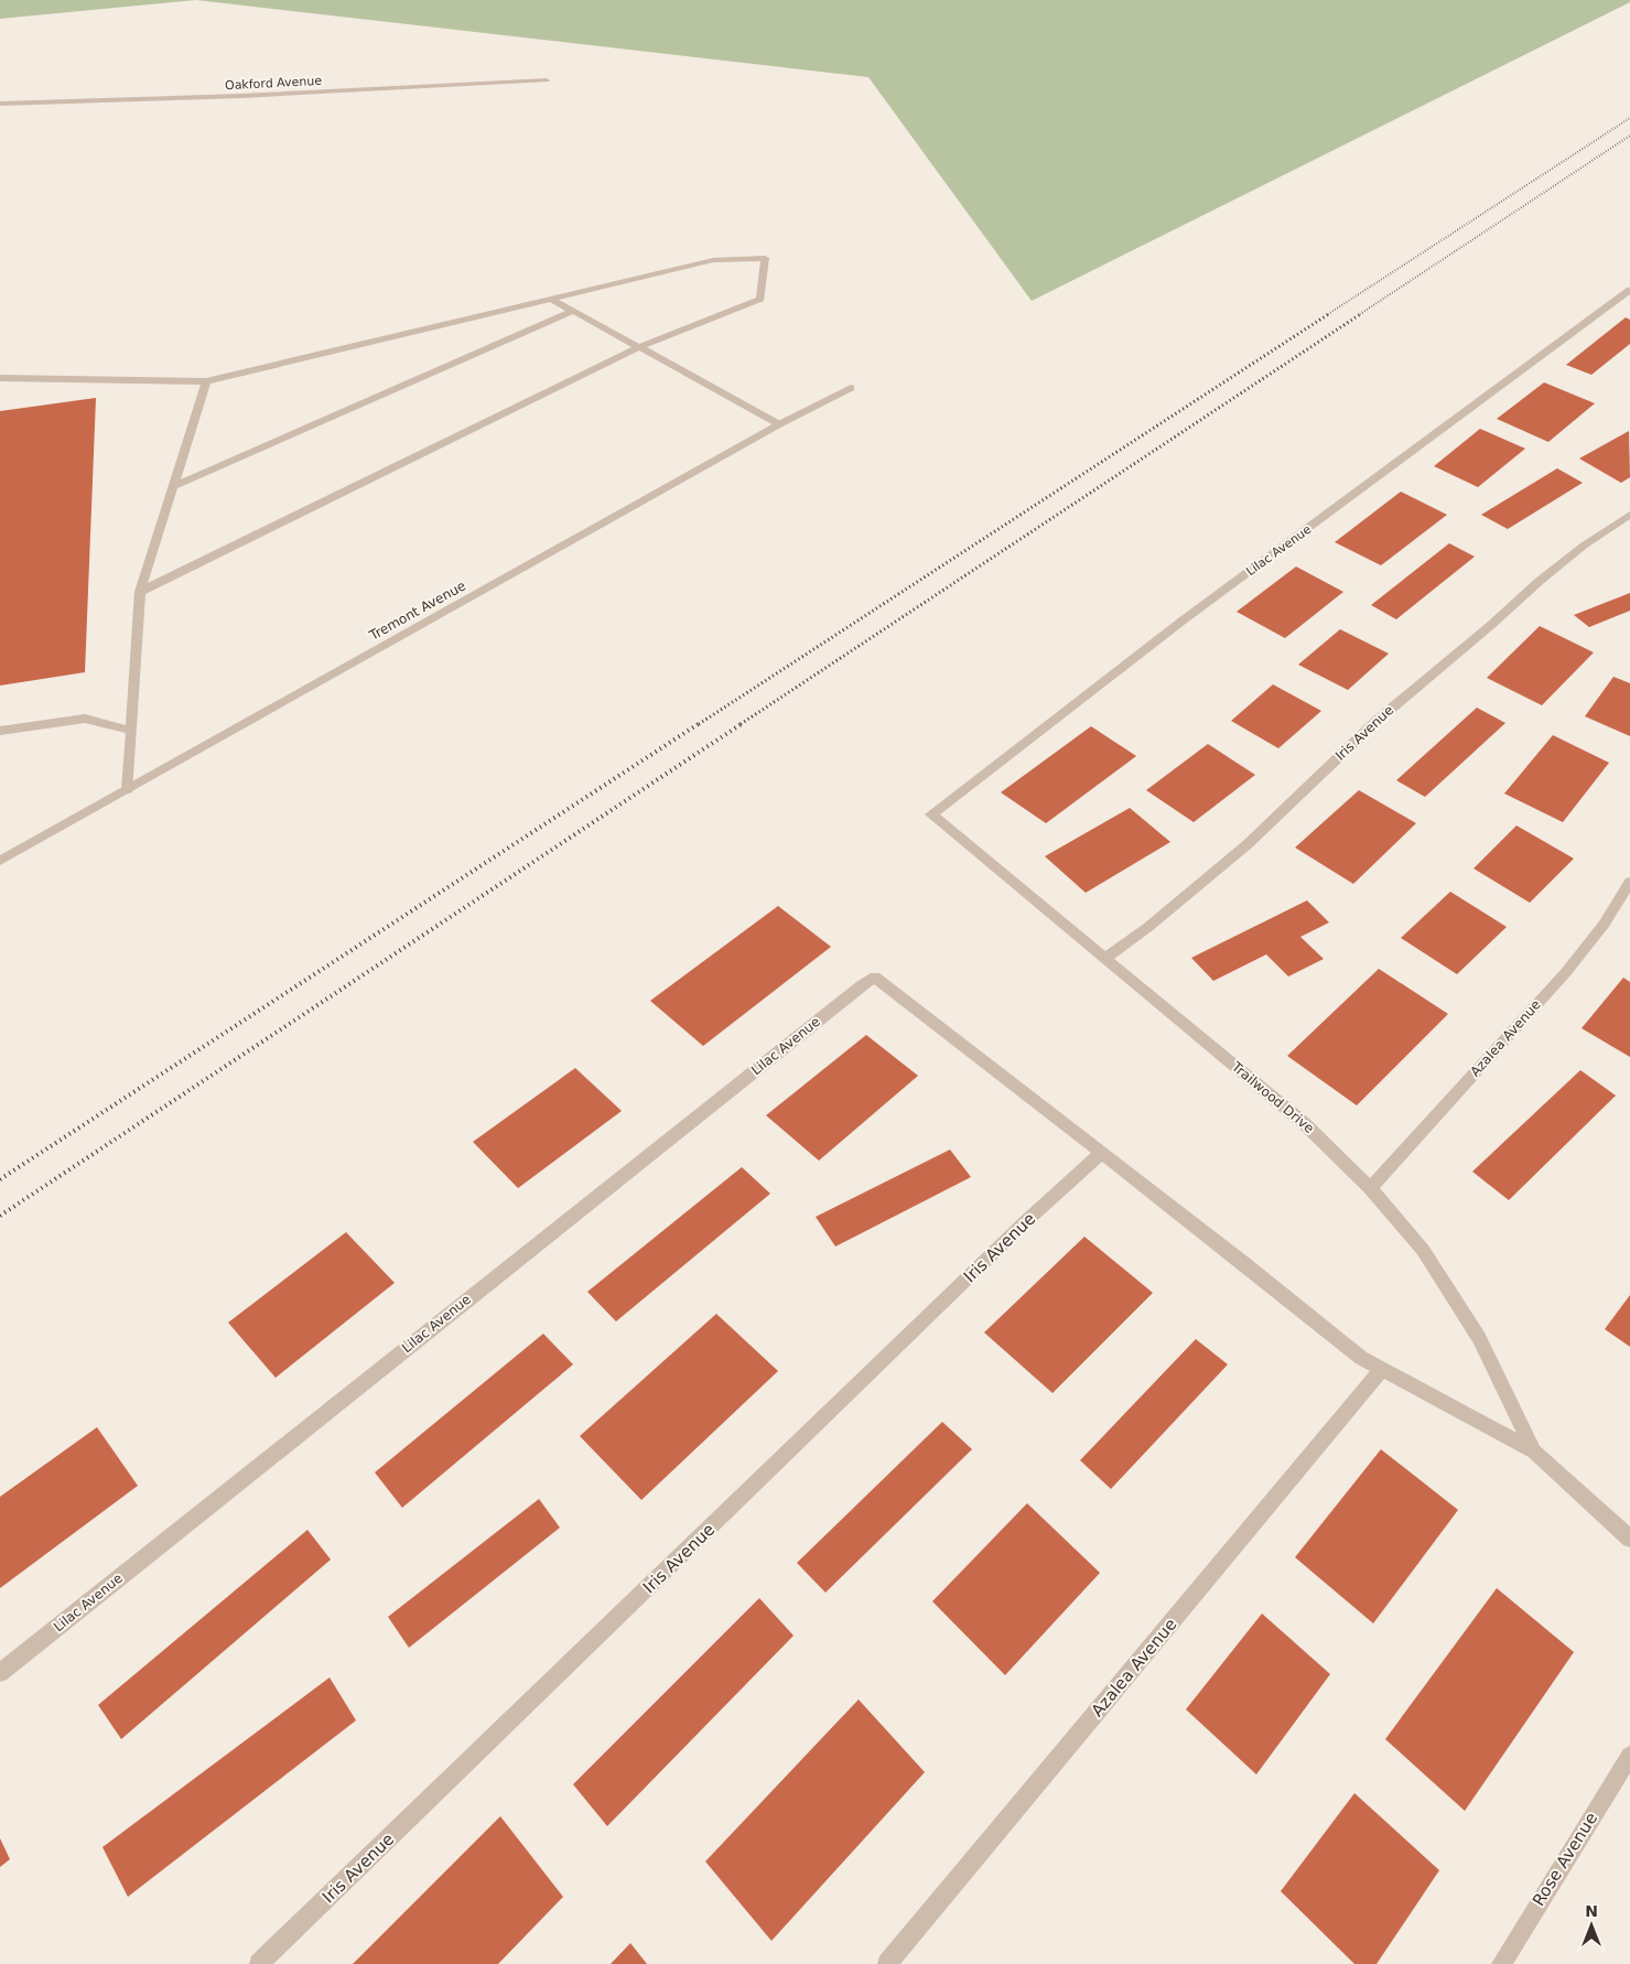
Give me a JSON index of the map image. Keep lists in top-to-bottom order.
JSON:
{
  "streets": {
    "street": [
      "Oakford Avenue",
      "Lilac Avenue",
      "Tremont Avenue",
      "Iris Avenue",
      "Azalea Avenue",
      "Trailwood Drive",
      "Rose Avenue"
    ]
  },
  "crossings": [
    ["Lilac Avenue", "Trailwood Drive"],
    ["Iris Avenue", "Trailwood Drive"],
    ["Azalea Avenue", "Trailwood Drive"]
  ],
  "north": "top"
}
